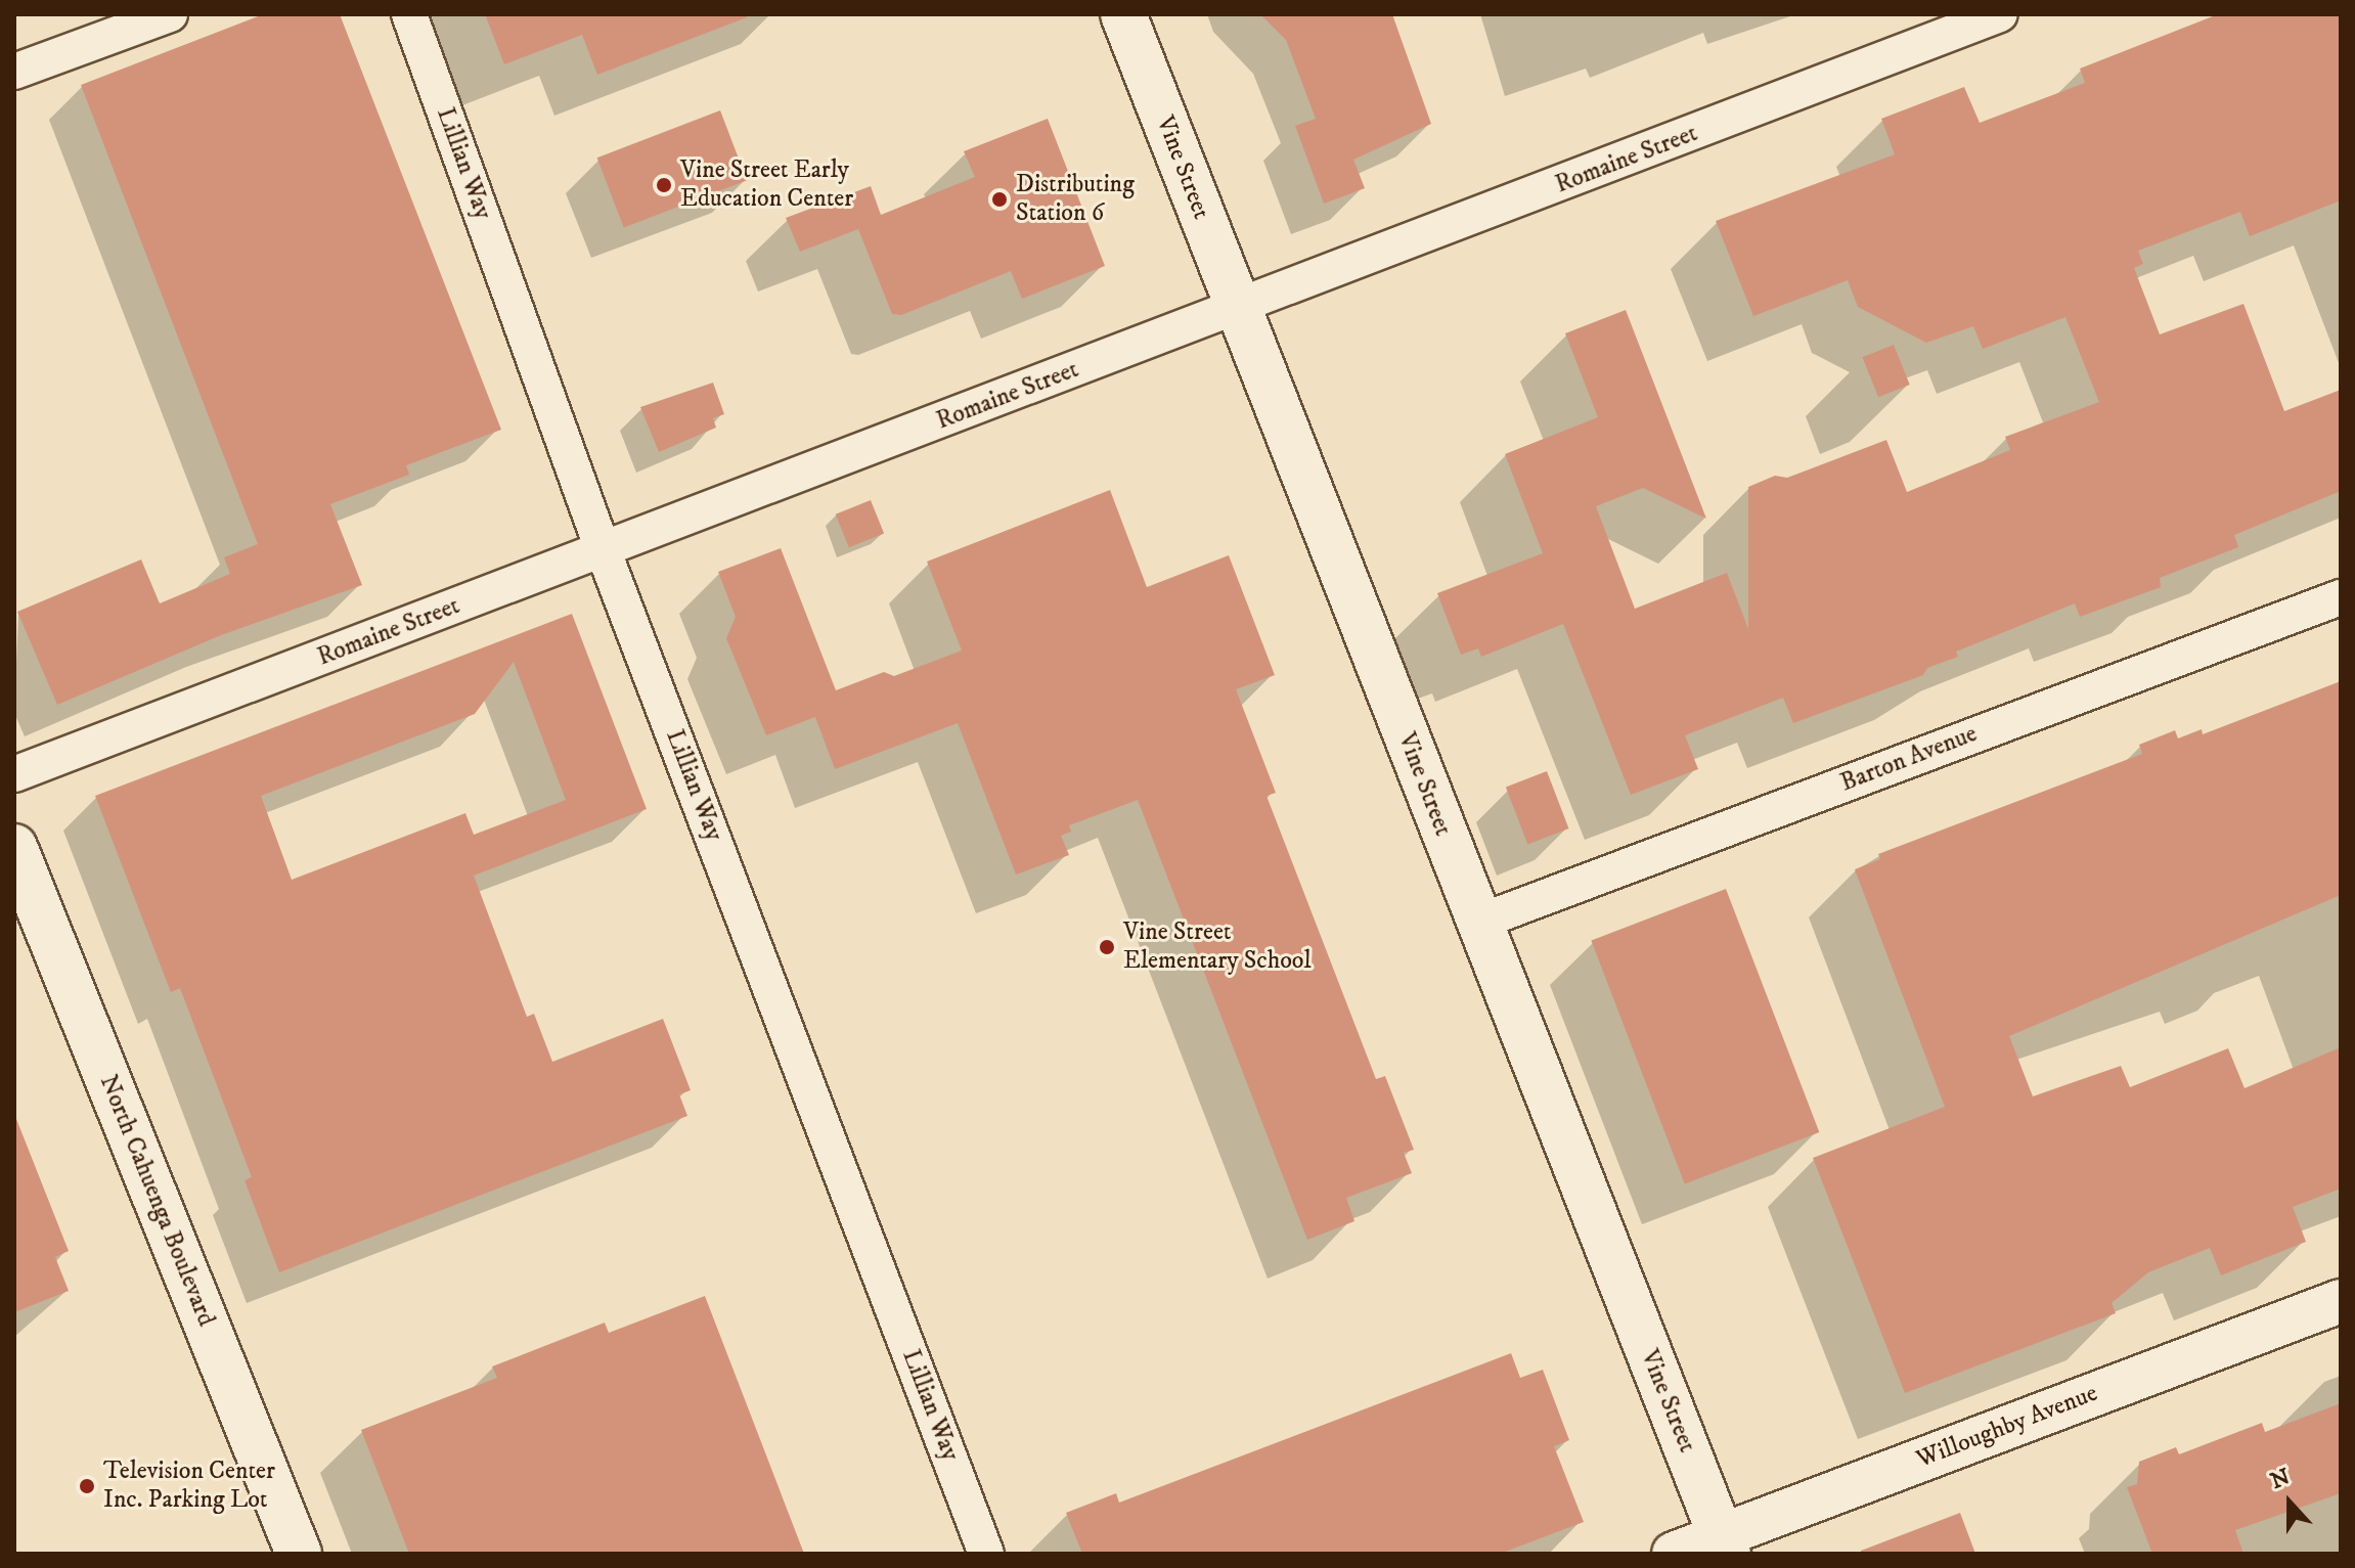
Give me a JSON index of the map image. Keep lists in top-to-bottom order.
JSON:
{
  "streets": {
    "main road": ["Vine Street", "North Cahuenga Boulevard"],
    "street": [
      "Romaine Street",
      "Lillian Way",
      "Barton Avenue",
      "Willoughby Avenue"
    ]
  },
  "crossings": [
    ["Romaine Street", "Lillian Way"],
    ["Romaine Street", "Vine Street"],
    ["Vine Street", "Barton Avenue"],
    ["Vine Street", "Willoughby Avenue"]
  ],
  "places": [
    "Vine Street Early Education Center",
    "Distributing Station 6",
    "Vine Street Elementary School",
    "Television Center Inc. Parking Lot"
  ],
  "north": "top"
}
